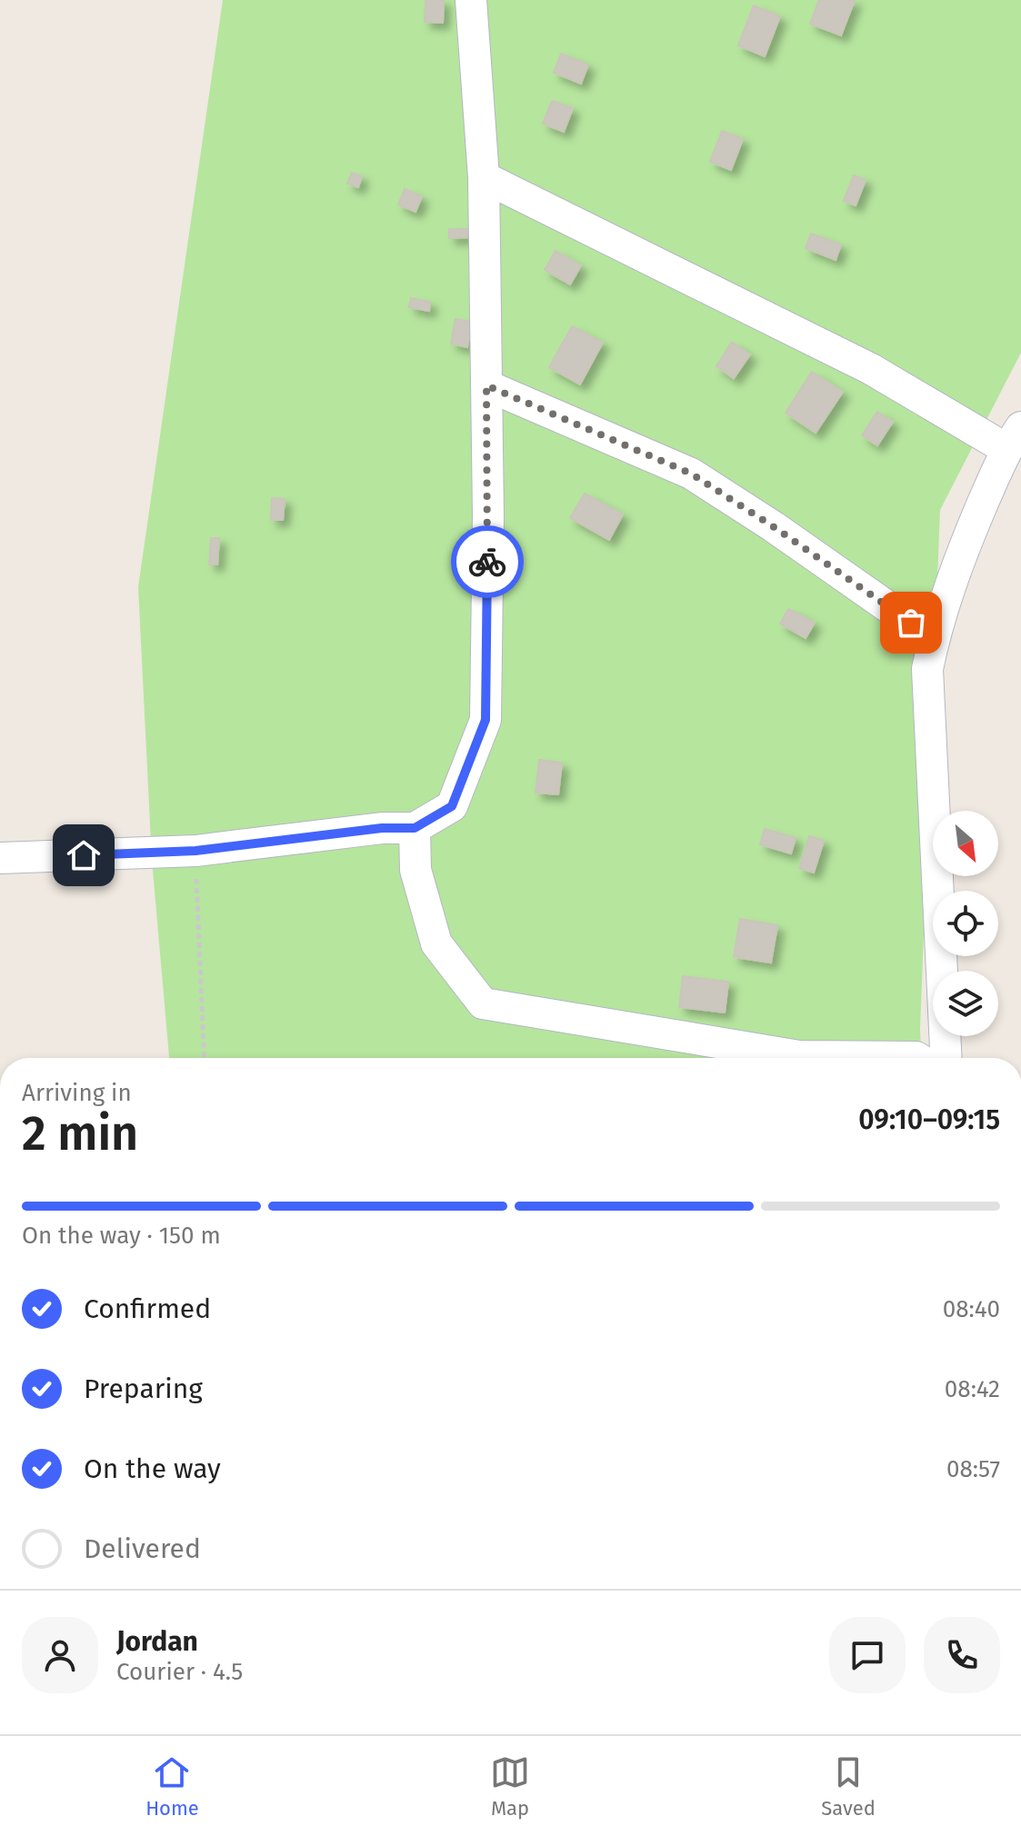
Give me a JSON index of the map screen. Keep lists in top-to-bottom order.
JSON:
{
  "north": "bottom right",
  "page": {
    "heading": ["2 min", "Arriving in", "09:10–09:15"],
    "panel": ["Jordan", "Courier · 4.5"],
    "bar": "On the way · 150 m",
    "list": [
      ["Confirmed", "08:40"],
      ["Preparing", "08:42"],
      ["On the way", "08:57"],
      "Delivered"
    ],
    "tabs": ["Home", "Map", "Saved"]
  }
}
